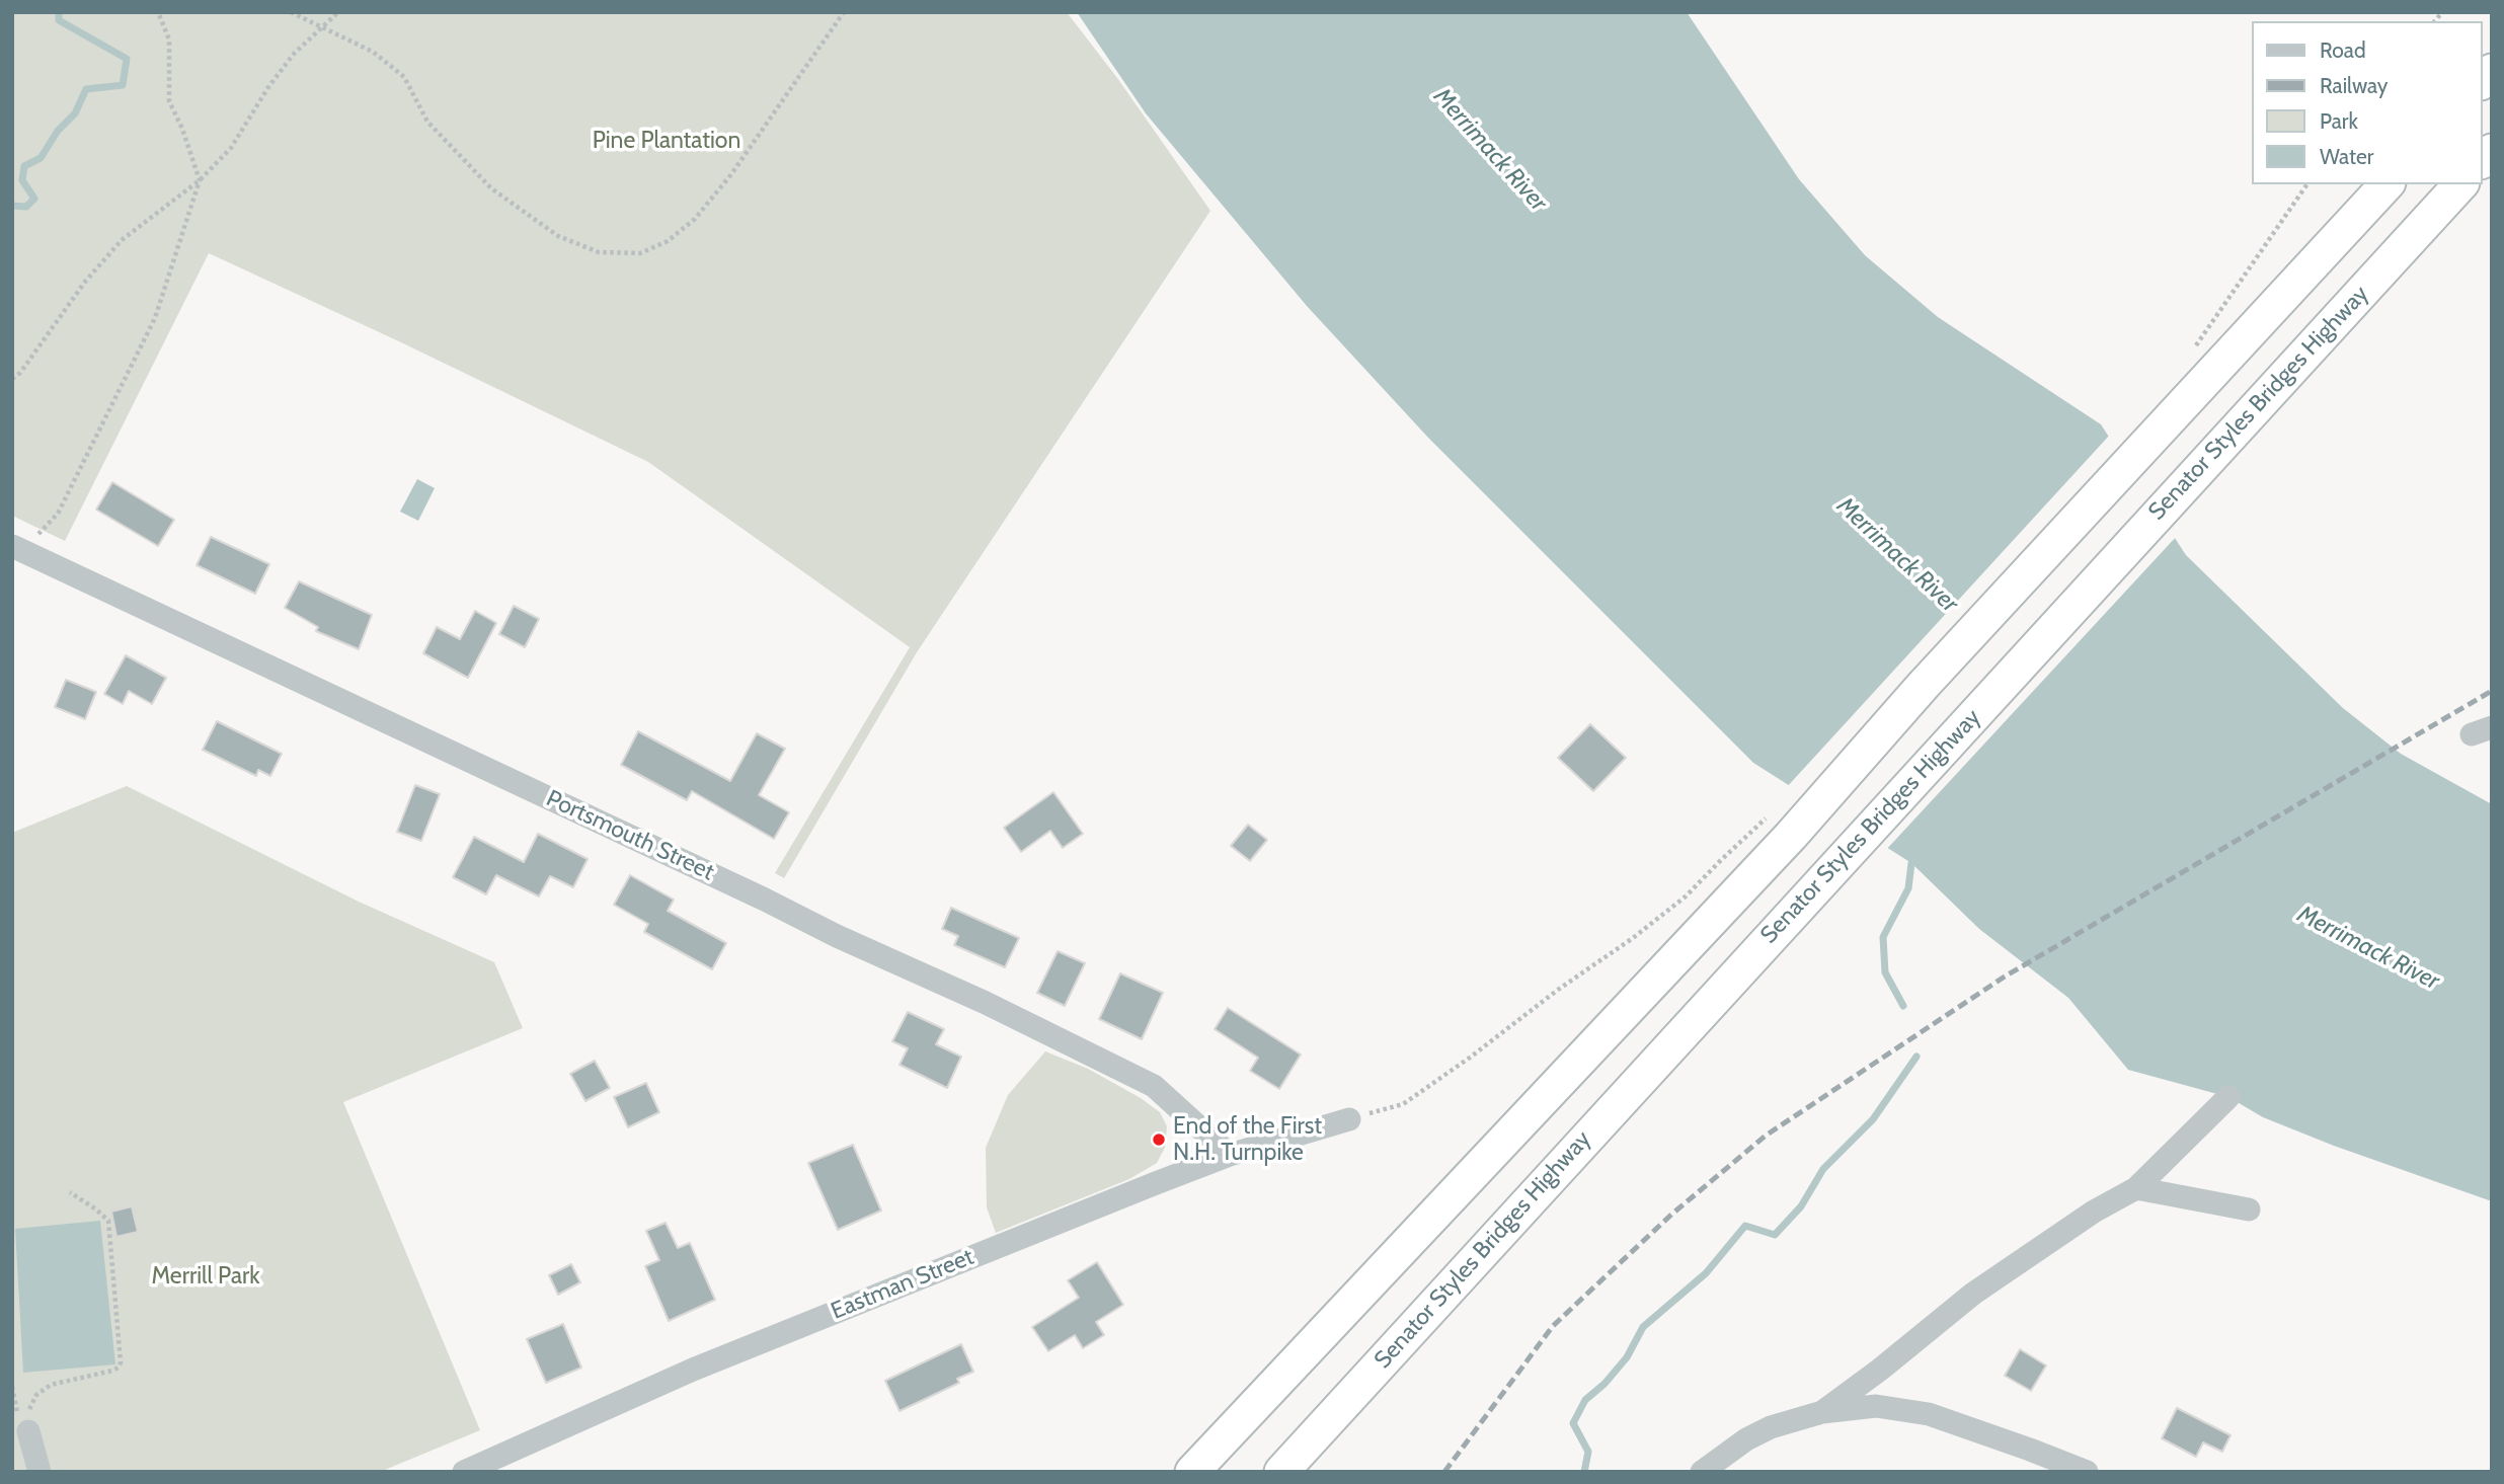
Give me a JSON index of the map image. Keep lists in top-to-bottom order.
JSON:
{
  "streets": {
    "highway": ["Senator Styles Bridges Highway"],
    "street": ["Portsmouth Street", "Eastman Street"]
  },
  "crossings": [
    ["Portsmouth Street", "Eastman Street"]
  ],
  "water": ["Merrimack River"],
  "parks": ["Pine Plantation", "Merrill Park"],
  "places": ["End of the First N.H. Turnpike"],
  "legend": [
    "Road",
    "Railway",
    "Park",
    "Water"
  ]
}
